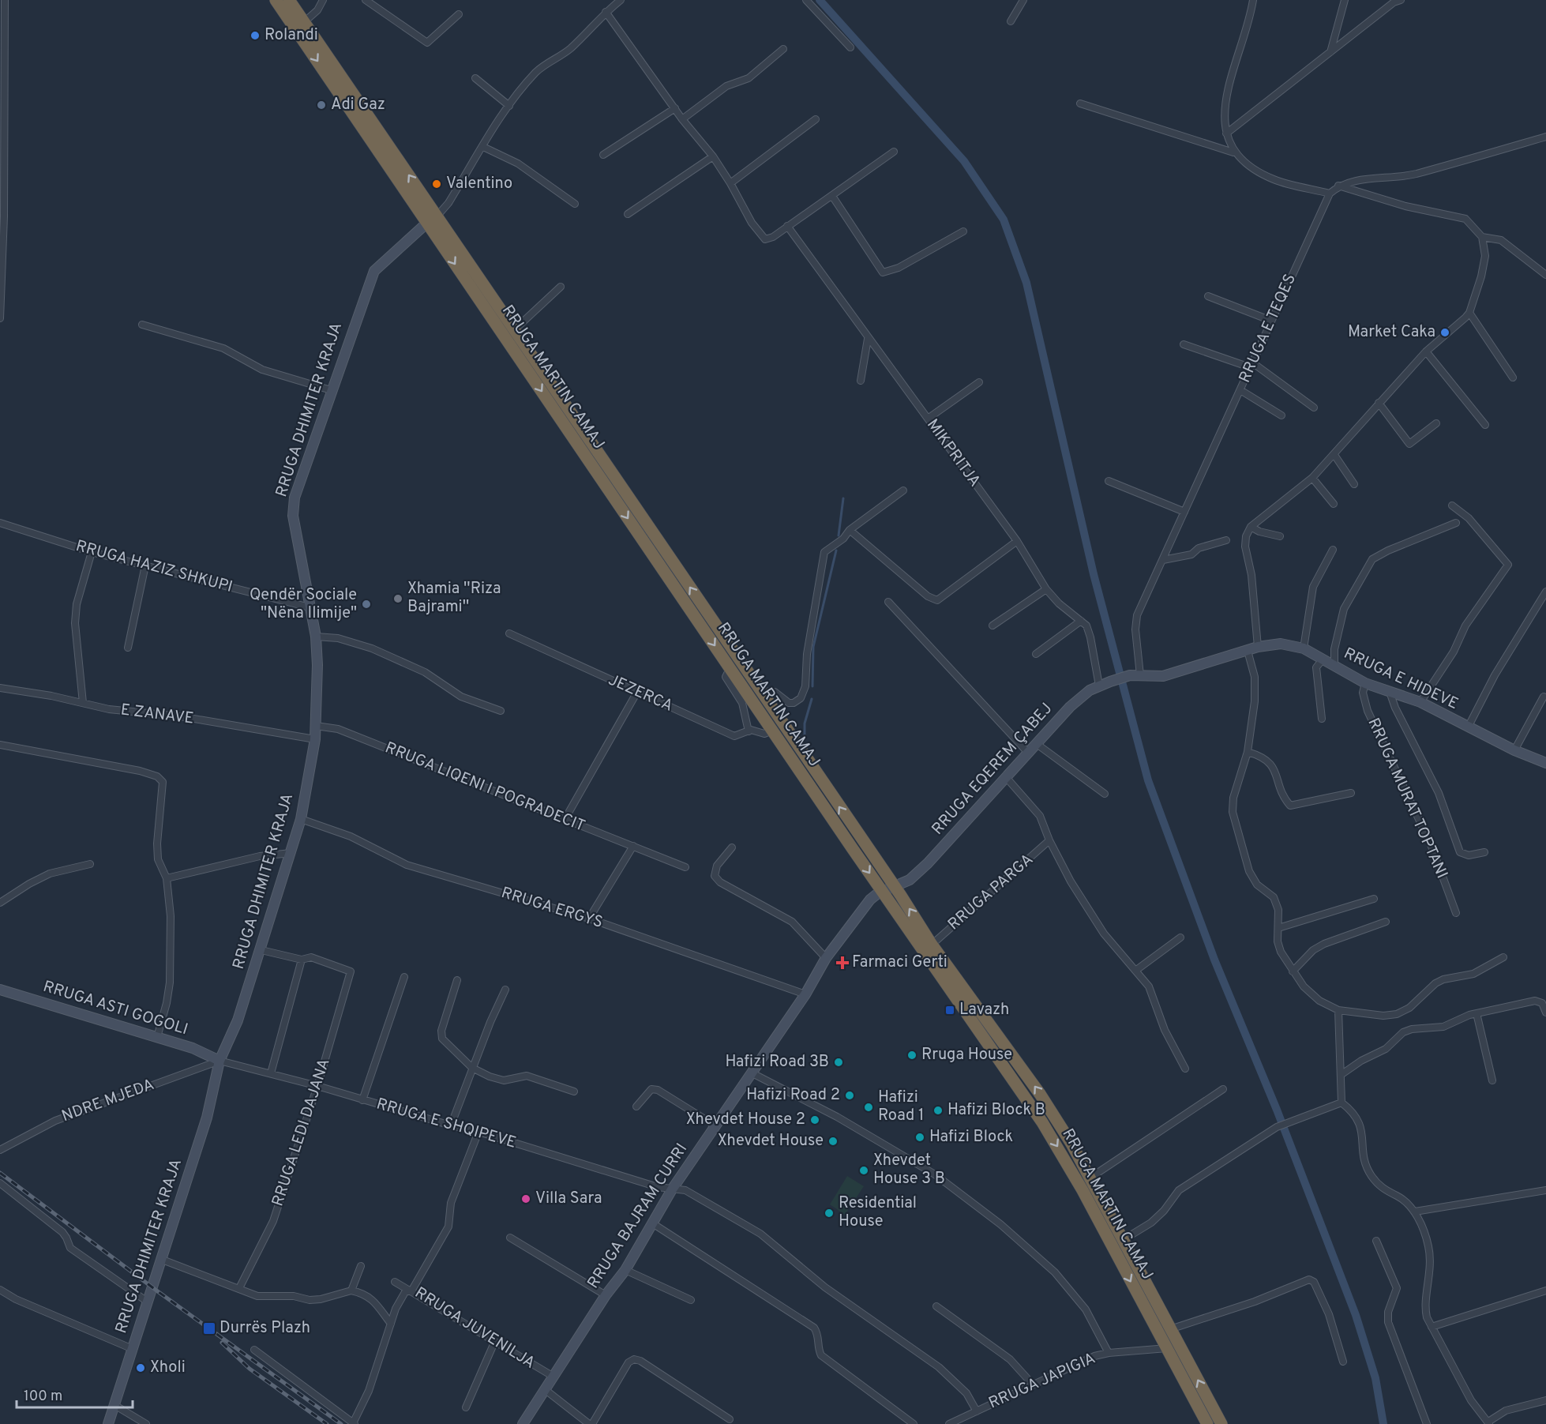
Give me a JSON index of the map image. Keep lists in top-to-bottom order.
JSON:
{
  "streets": {
    "highway": ["RRUGA MARTIN CAMAJ"],
    "street": [
      "RRUGA E TEQES",
      "RRUGA DHIMITER KRAJA",
      "MIKPRITJA",
      "RRUGA HAZIZ SHKUPI",
      "RRUGA E HIDEVE",
      "JEZERCA",
      "E ZANAVE",
      "RRUGA EQEREM ÇABEJ",
      "RRUGA LIQENI I POGRADECIT",
      "RRUGA MURAT TOPTANI",
      "RRUGA PARGA",
      "RRUGA ERGYS",
      "RRUGA ASTI GOGOLI",
      "NDRE MJEDA",
      "RRUGA E SHQIPEVE",
      "RRUGA LEDI DAJANA",
      "RRUGA BAJRAM CURRI",
      "RRUGA JUVENILJA",
      "RRUGA JAPIGIA"
    ]
  },
  "crossings": [
    ["RRUGA E TEQES", "RRUGA E HIDEVE"],
    ["RRUGA MARTIN CAMAJ", "RRUGA DHIMITER KRAJA"],
    ["RRUGA MARTIN CAMAJ", "JEZERCA"],
    ["RRUGA MARTIN CAMAJ", "RRUGA EQEREM ÇABEJ"],
    ["RRUGA MARTIN CAMAJ", "RRUGA PARGA"],
    ["RRUGA MARTIN CAMAJ", "RRUGA BAJRAM CURRI"],
    ["RRUGA MARTIN CAMAJ", "RRUGA JAPIGIA"],
    ["RRUGA DHIMITER KRAJA", "RRUGA HAZIZ SHKUPI"],
    ["RRUGA DHIMITER KRAJA", "E ZANAVE"],
    ["RRUGA DHIMITER KRAJA", "RRUGA LIQENI I POGRADECIT"],
    ["RRUGA DHIMITER KRAJA", "RRUGA ERGYS"],
    ["RRUGA DHIMITER KRAJA", "RRUGA ASTI GOGOLI"],
    ["RRUGA DHIMITER KRAJA", "NDRE MJEDA"],
    ["RRUGA DHIMITER KRAJA", "RRUGA E SHQIPEVE"],
    ["MIKPRITJA", "RRUGA EQEREM ÇABEJ"],
    ["RRUGA E HIDEVE", "RRUGA EQEREM ÇABEJ"],
    ["RRUGA E HIDEVE", "RRUGA MURAT TOPTANI"],
    ["RRUGA EQEREM ÇABEJ", "RRUGA BAJRAM CURRI"],
    ["RRUGA ERGYS", "RRUGA BAJRAM CURRI"],
    ["RRUGA ASTI GOGOLI", "NDRE MJEDA"],
    ["RRUGA ASTI GOGOLI", "RRUGA E SHQIPEVE"],
    ["NDRE MJEDA", "RRUGA E SHQIPEVE"],
    ["RRUGA E SHQIPEVE", "RRUGA LEDI DAJANA"],
    ["RRUGA E SHQIPEVE", "RRUGA BAJRAM CURRI"],
    ["RRUGA E SHQIPEVE", "RRUGA JAPIGIA"],
    ["RRUGA BAJRAM CURRI", "RRUGA JUVENILJA"]
  ],
  "places": {
    "other": [
      "Rolandi",
      "Adi Gaz",
      "Valentino",
      "Market Caka",
      "Xhamia ''Riza Bajrami''",
      "Qendër Sociale \"Nëna Ilimije\"",
      "Rruga House",
      "Hafizi Road 3B",
      "Hafizi Road 2",
      "Hafizi Road 1",
      "Hafizi Block B",
      "Xhevdet House 2",
      "Hafizi Block",
      "Xhevdet House",
      "Xhevdet House 3 B",
      "Villa Sara",
      "Residential House",
      "Xholi"
    ],
    "health": ["Farmaci Gerti"],
    "transit": ["Lavazh", "Durrës Plazh"]
  },
  "scale_bar": "100 m"
}
